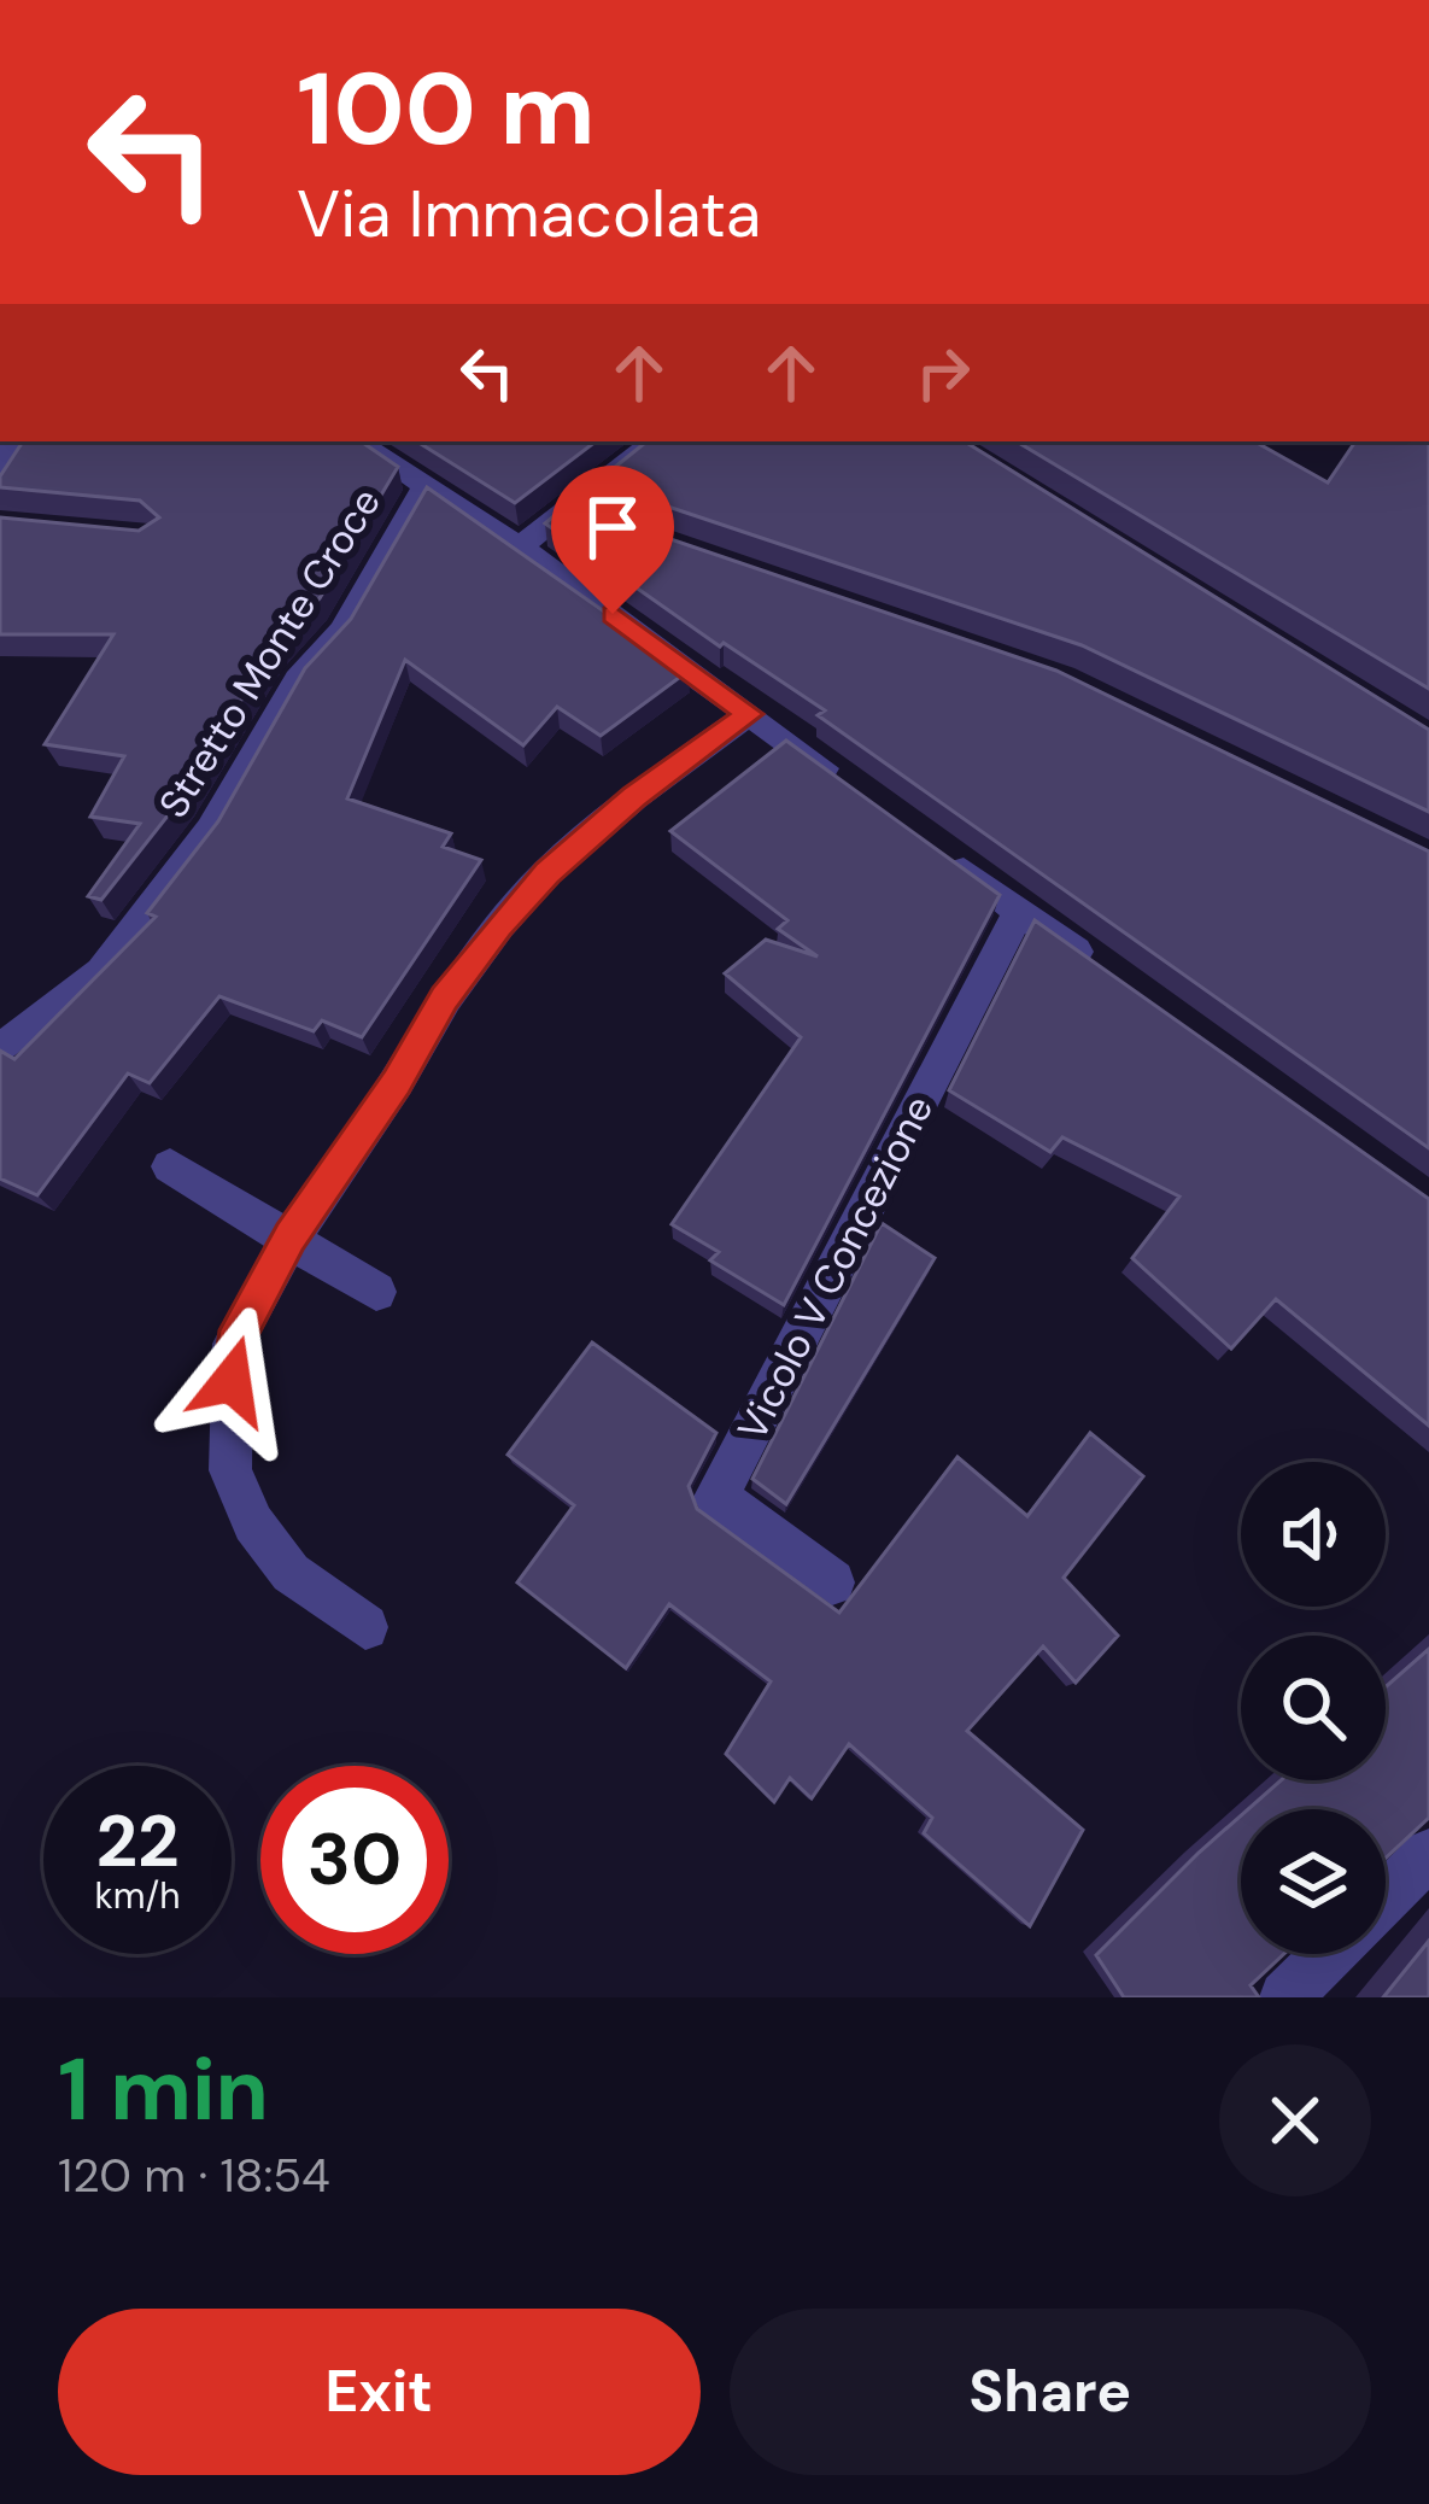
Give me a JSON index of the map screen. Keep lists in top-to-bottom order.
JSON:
{
  "streets": {
    "street": ["Stretto Monte Croce", "Vicolo V Concezione"]
  },
  "page": {
    "turn": ["100 m", "Via Immacolata"],
    "speed": "22 km/h",
    "limit": "30",
    "heading": ["1 min", "120 m · 18:54"],
    "buttons": ["Exit", "Share"]
  }
}
